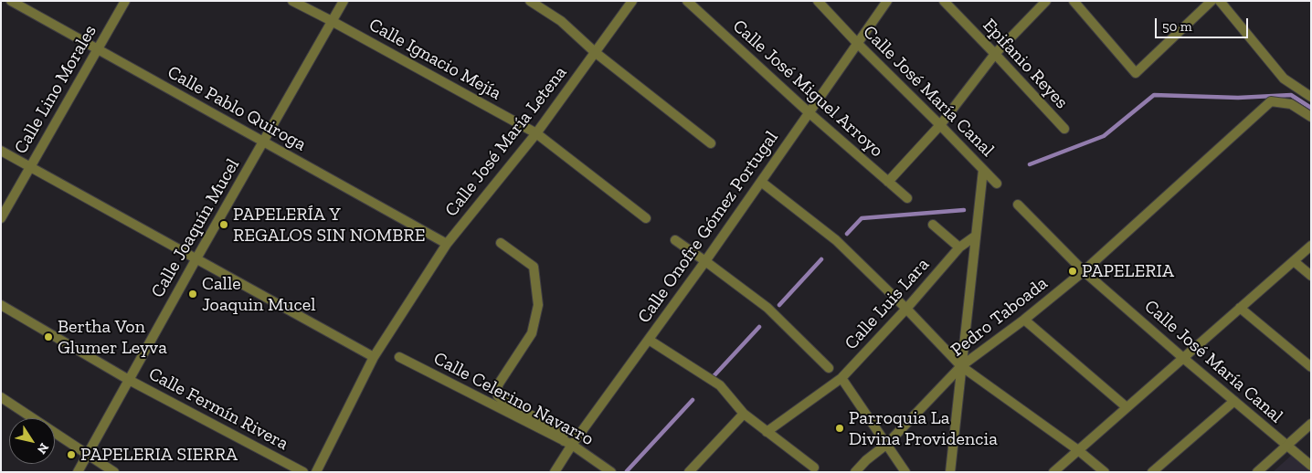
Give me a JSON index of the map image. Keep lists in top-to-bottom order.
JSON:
{
  "streets": {
    "street": [
      "Calle Ignacio Mejía",
      "Epifanio Reyes",
      "Calle José Miguel Arroyo",
      "Calle Lino Morales",
      "Calle José María Canal",
      "Calle Pablo Quiroga",
      "Calle José María Letena",
      "Calle Onofre Gómez Portugal",
      "Calle Joaquín Mucel",
      "Calle Luis Lara",
      "Pedro Taboada",
      "Calle Celerino Navarro",
      "Calle Fermín Rivera"
    ]
  },
  "crossings": [
    ["Calle Ignacio Mejía", "Calle José María Letena"],
    ["Calle Ignacio Mejía", "Calle Joaquín Mucel"],
    ["Calle José Miguel Arroyo", "Calle Onofre Gómez Portugal"],
    ["Calle Lino Morales", "Calle Pablo Quiroga"],
    ["Calle José María Canal", "Calle Onofre Gómez Portugal"],
    ["Calle José María Canal", "Pedro Taboada"],
    ["Calle Pablo Quiroga", "Calle José María Letena"],
    ["Calle Pablo Quiroga", "Calle Joaquín Mucel"],
    ["Calle Onofre Gómez Portugal", "Calle Celerino Navarro"],
    ["Calle Joaquín Mucel", "Calle Fermín Rivera"]
  ],
  "places": [
    "PAPELERÍA Y REGALOS SIN NOMBRE",
    "PAPELERIA",
    "Calle Joaquin Mucel",
    "Bertha Von Glumer Leyva",
    "Parroquia La Divina Providencia",
    "PAPELERIA SIERRA"
  ],
  "scale_bar": "50 m",
  "north": "bottom right"
}
